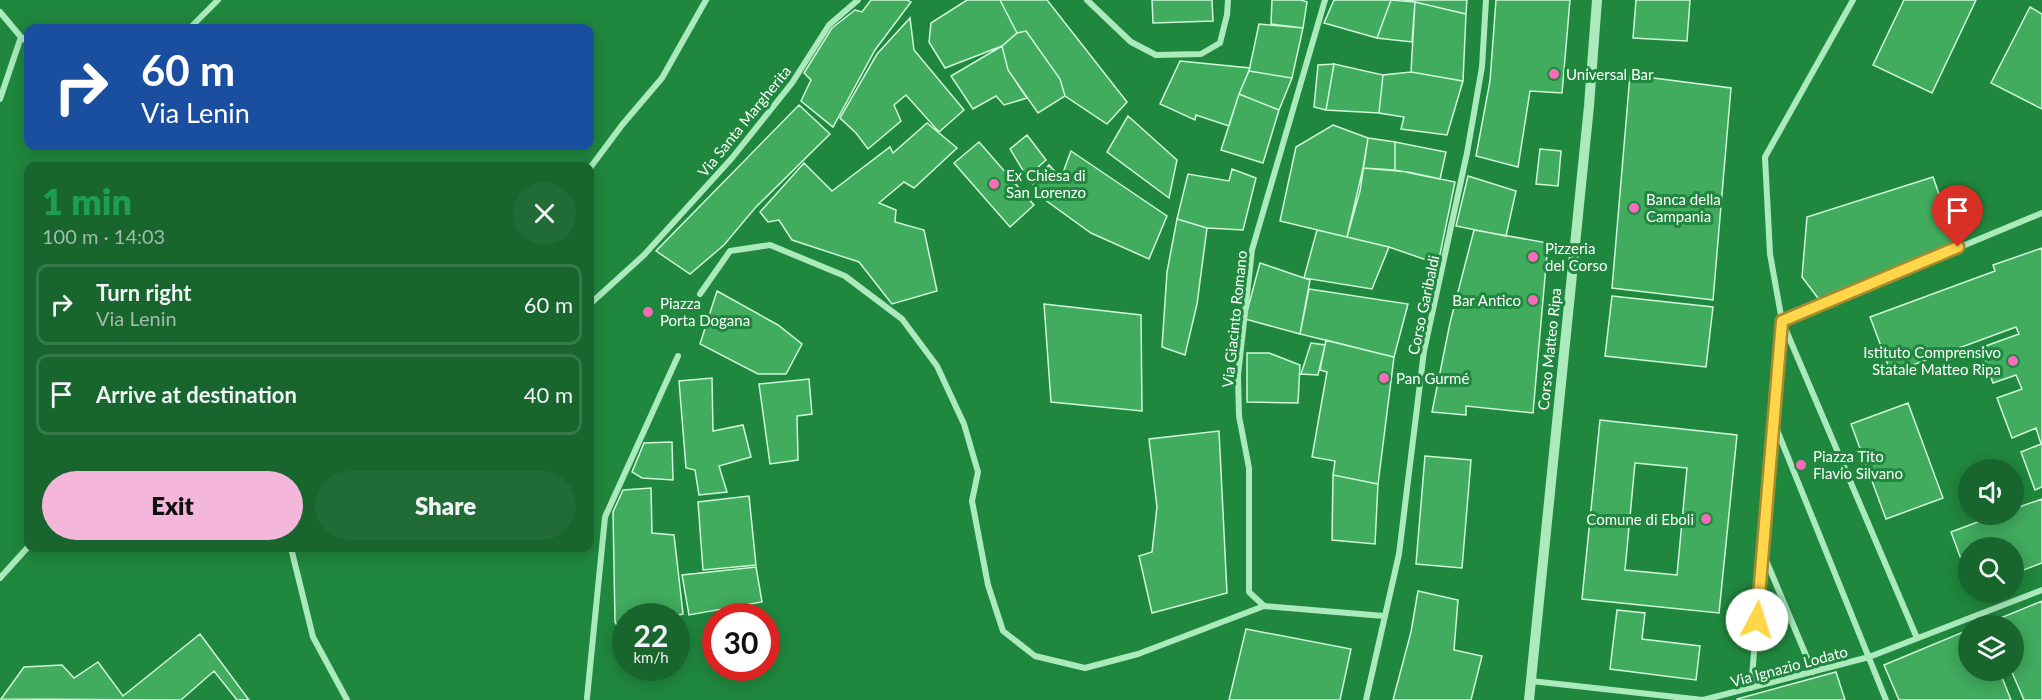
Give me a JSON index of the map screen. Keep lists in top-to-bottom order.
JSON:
{
  "streets": {
    "street": [
      "Via Santa Margherita",
      "Corso Garibaldi",
      "Via Giacinto Romano",
      "Corso Matteo Ripa",
      "Via Ignazio Lodato"
    ]
  },
  "crossings": [
    ["Corso Matteo Ripa", "Via Ignazio Lodato"]
  ],
  "places": [
    "Universal Bar",
    "Ex Chiesa di San Lorenzo",
    "Banca della Campania",
    "Pizzeria del Corso",
    "Bar Antico",
    "Piazza Porta Dogana",
    "Istituto Comprensivo Statale Matteo Ripa",
    "Pan Gurmé",
    "Piazza Tito Flavio Silvano",
    "Comune di Eboli"
  ],
  "page": {
    "turn": ["60 m", "Via Lenin"],
    "heading": ["1 min", "100 m · 14:03"],
    "list": [
      {
        "name": "Turn right",
        "note": "Via Lenin",
        "value": "60 m"
      },
      {
        "name": "Arrive at destination",
        "value": "40 m"
      }
    ],
    "buttons": ["Exit", "Share"],
    "speed": "22 km/h",
    "limit": "30"
  }
}
